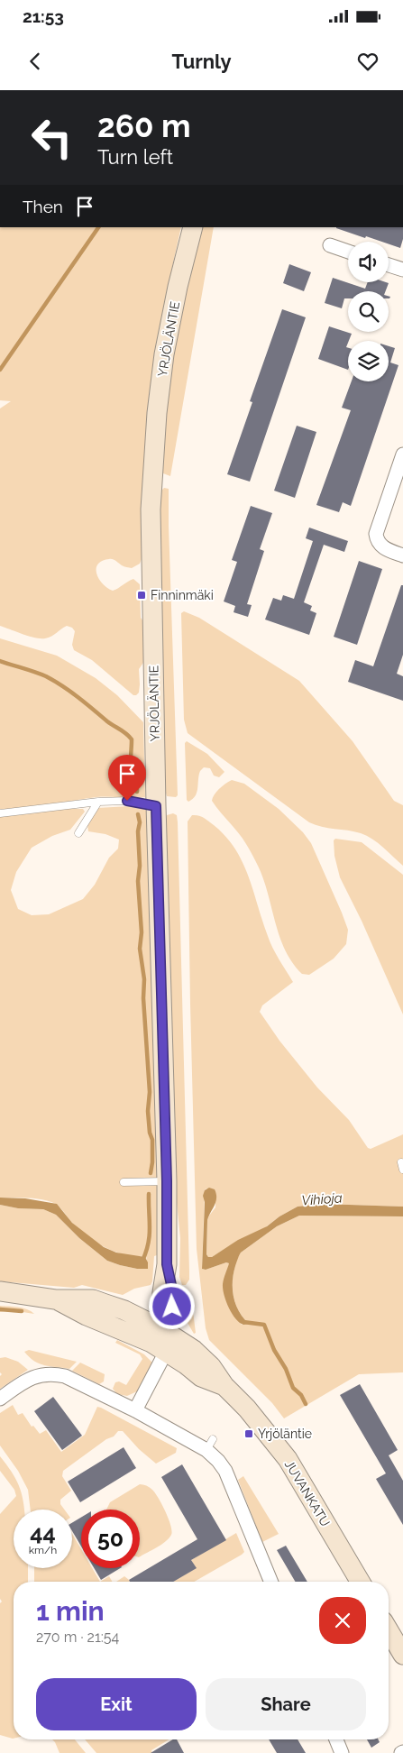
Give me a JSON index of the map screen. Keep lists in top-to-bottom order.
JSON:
{
  "streets": {
    "main road": ["YRJÖLÄNTIE", "JUVANKATU"]
  },
  "crossings": [
    ["YRJÖLÄNTIE", "JUVANKATU"]
  ],
  "water": ["Vihioja"],
  "places": {
    "transit": ["Finninmäki", "Yrjöläntie"]
  },
  "page": {
    "status": "21:53",
    "header": "Turnly",
    "turn": ["260 m", "Turn left"],
    "then": "Then",
    "speed": "44 km/h",
    "limit": "50",
    "heading": ["1 min", "270 m · 21:54"],
    "buttons": ["Exit", "Share"]
  }
}
